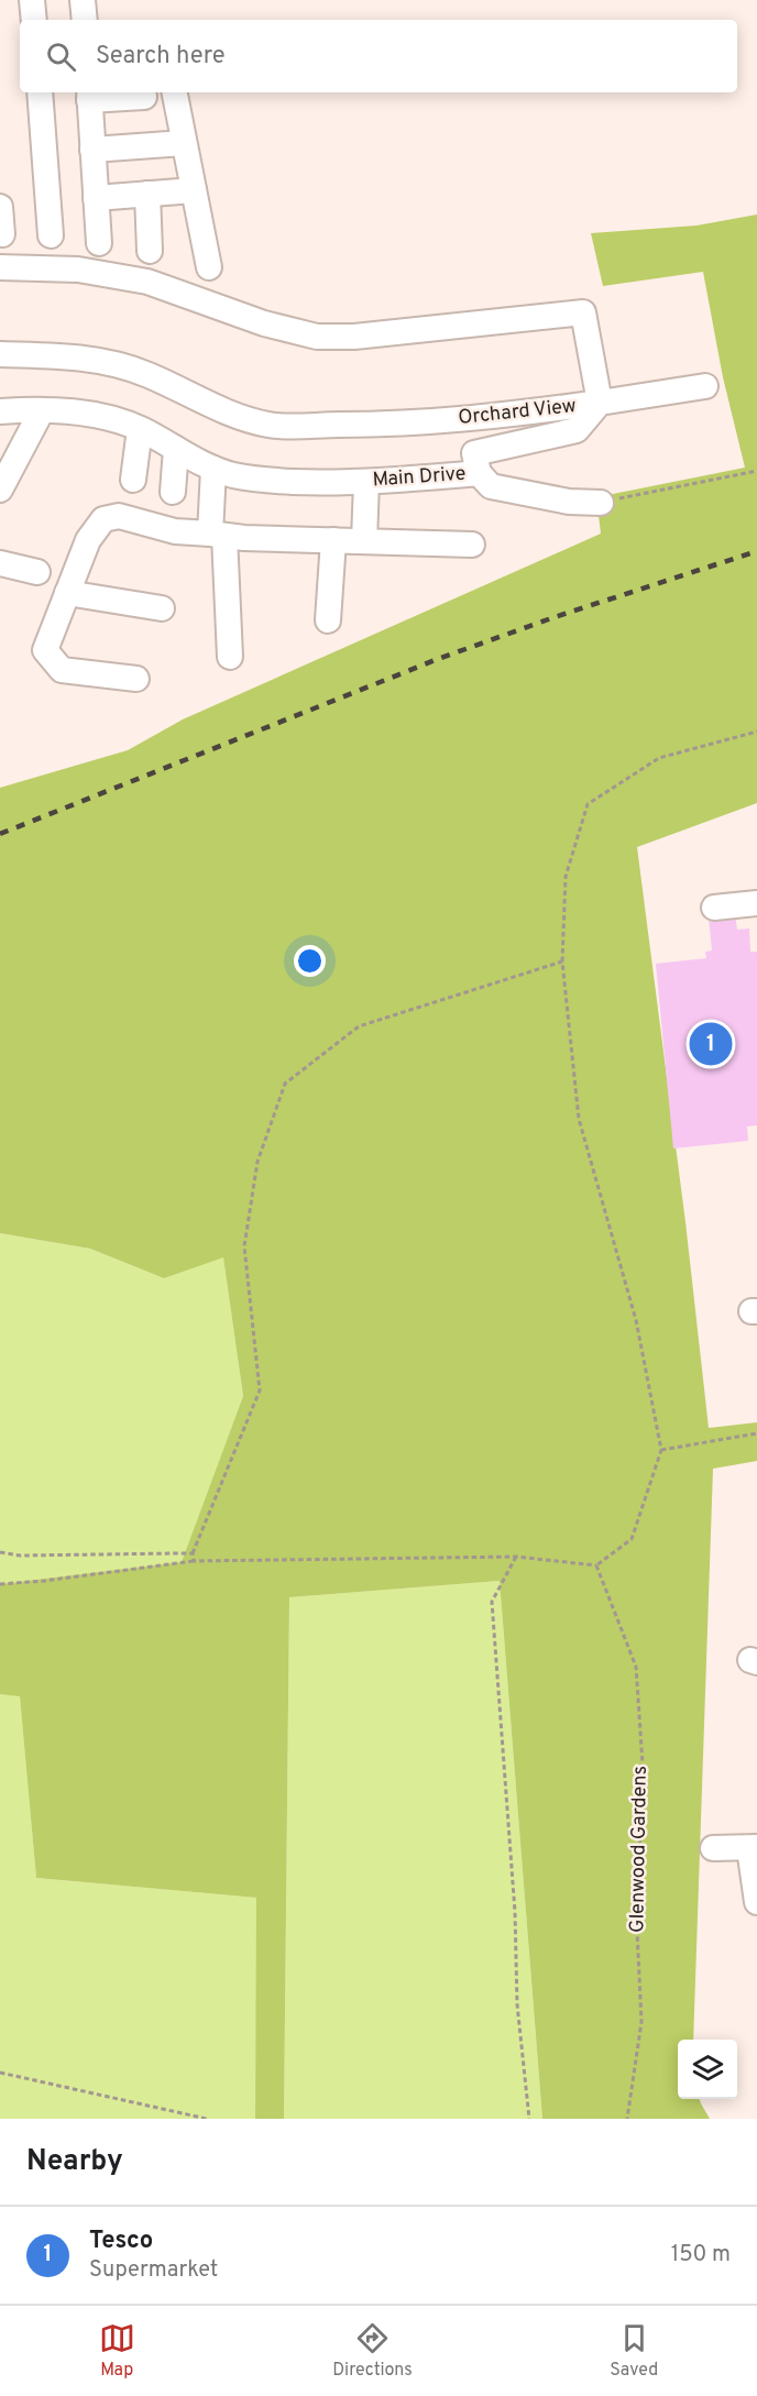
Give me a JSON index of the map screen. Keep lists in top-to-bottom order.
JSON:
{
  "streets": {
    "street": ["Orchard View", "Main Drive"],
    "path": ["Glenwood Gardens"]
  },
  "crossings": [
    ["Orchard View", "Main Drive"]
  ],
  "page": {
    "search": "Search here",
    "pins": "1",
    "heading": "Nearby",
    "list": [
      {
        "mark": "1",
        "name": "Tesco",
        "note": "Supermarket",
        "value": "150 m"
      }
    ],
    "nav": ["Map", "Directions", "Saved"]
  }
}
